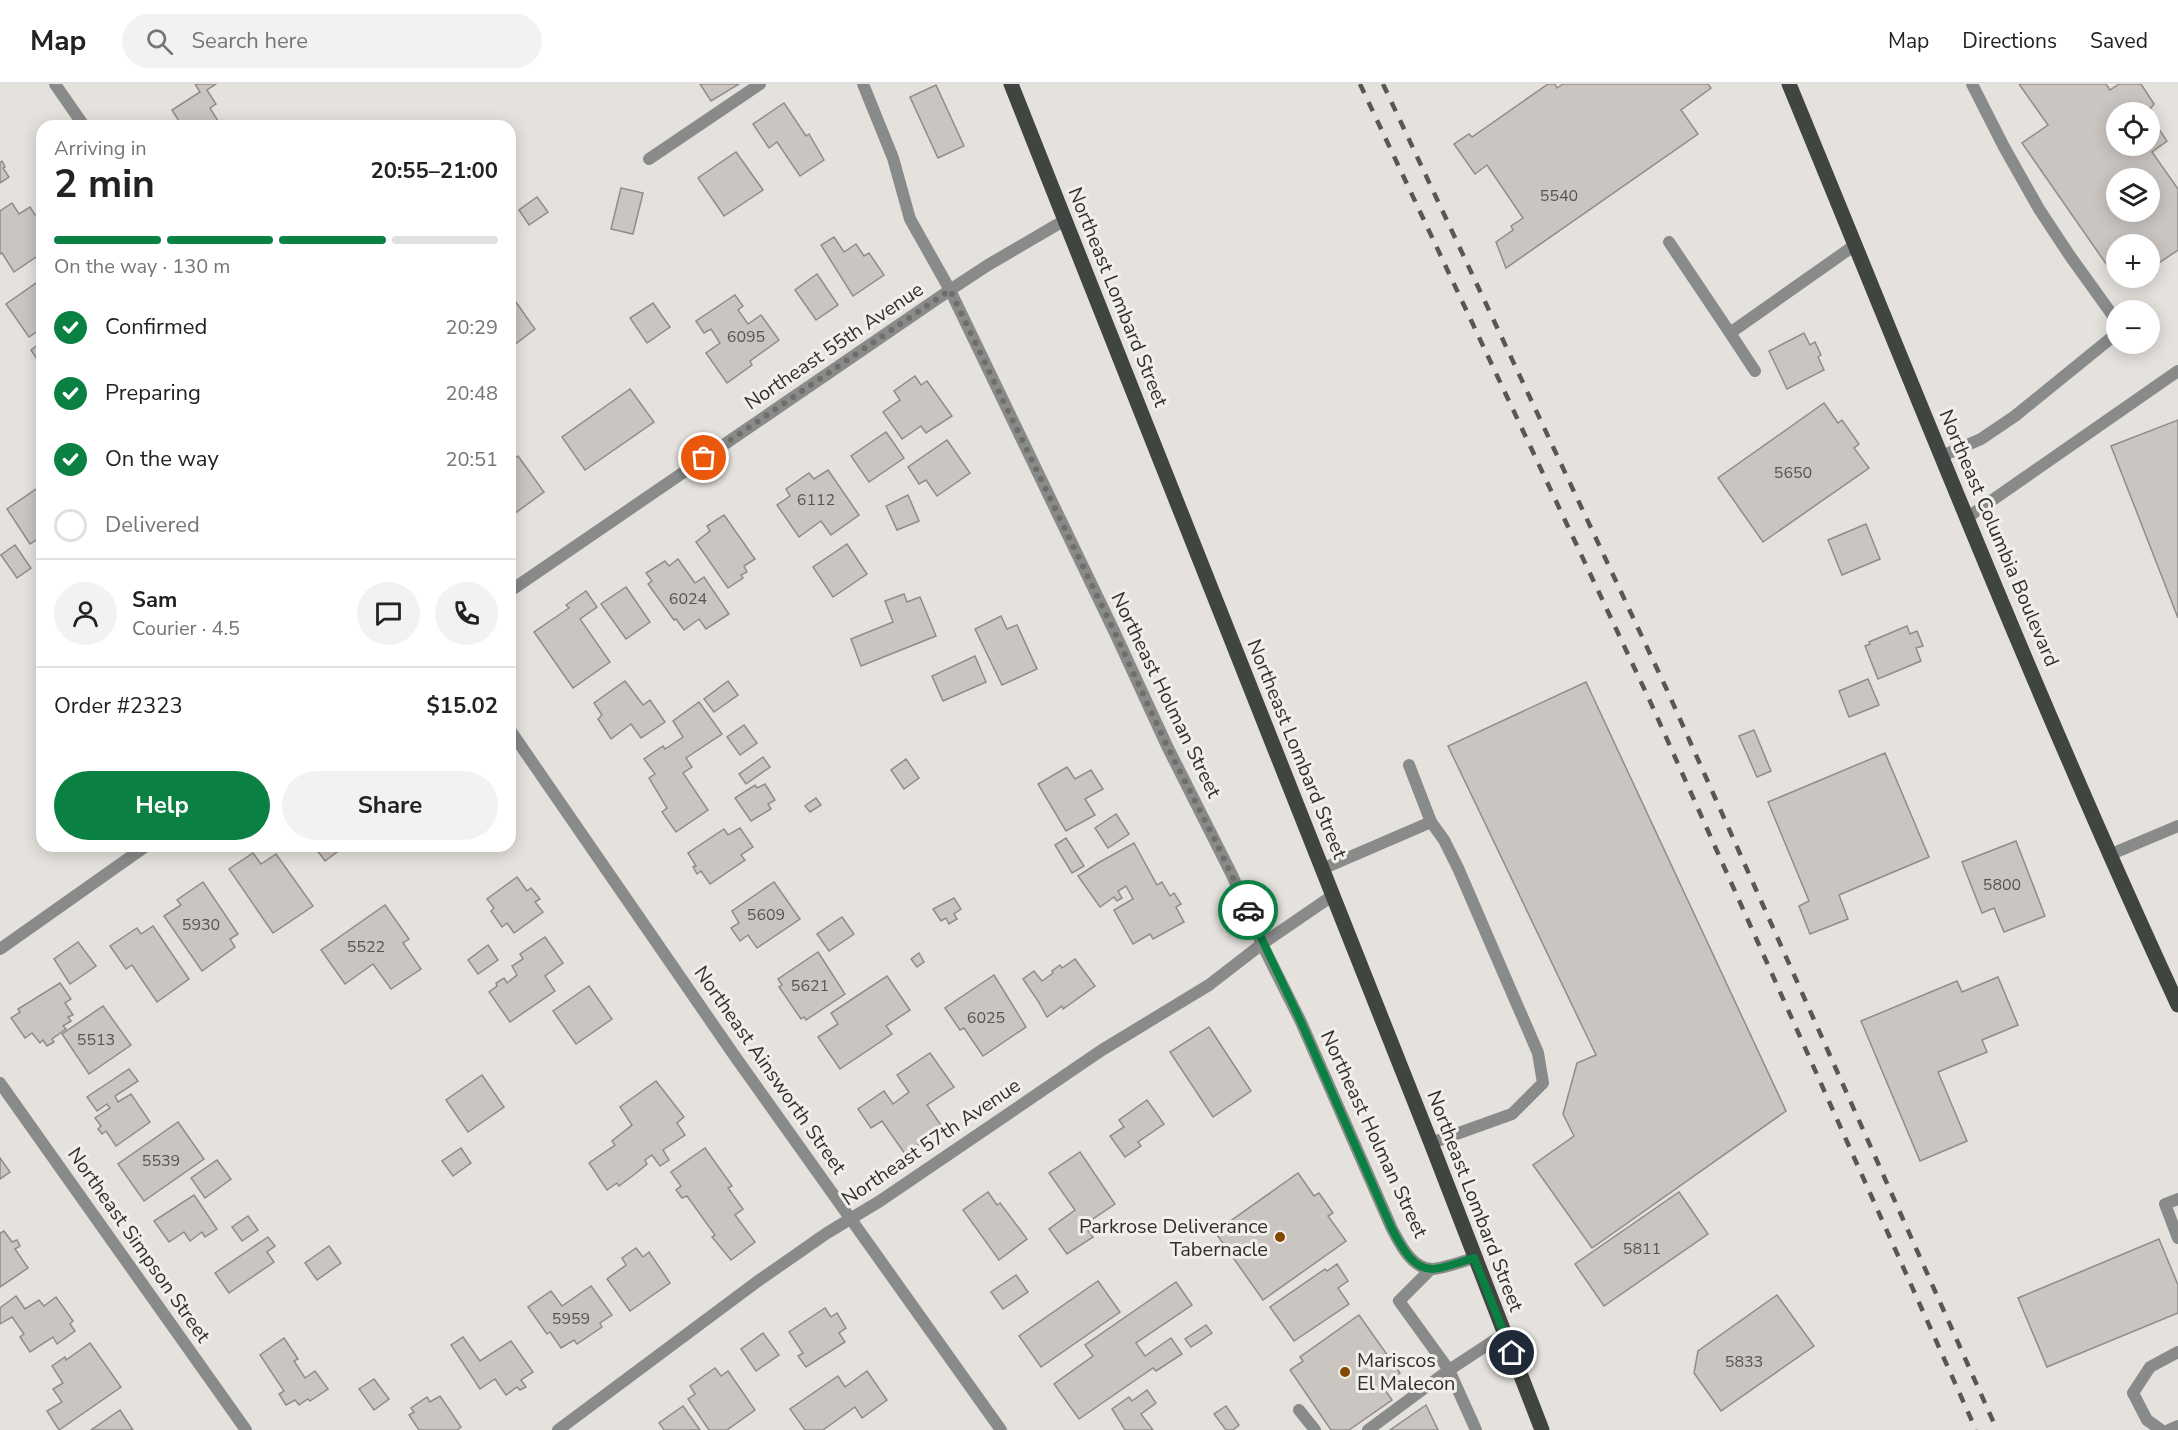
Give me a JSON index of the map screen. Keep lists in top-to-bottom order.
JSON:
{
  "streets": {
    "main road": ["Northeast Lombard Street", "Northeast Columbia Boulevard"],
    "street": [
      "Northeast 55th Avenue",
      "Northeast Holman Street",
      "Northeast Ainsworth Street",
      "Northeast 57th Avenue",
      "Northeast Simpson Street"
    ]
  },
  "crossings": [
    ["Northeast Lombard Street", "Northeast 55th Avenue"],
    ["Northeast Lombard Street", "Northeast 57th Avenue"],
    ["Northeast 55th Avenue", "Northeast Holman Street"],
    ["Northeast Holman Street", "Northeast 57th Avenue"],
    ["Northeast Ainsworth Street", "Northeast 57th Avenue"]
  ],
  "places": ["Parkrose Deliverance Tabernacle", "Mariscos El Malecon"],
  "house_numbers": [
    "5540",
    "6095",
    "5650",
    "6112",
    "6024",
    "5800",
    "5609",
    "5930",
    "5522",
    "5621",
    "6025",
    "5513",
    "5539",
    "5811",
    "5959",
    "5833"
  ],
  "page": {
    "header": "Map",
    "search": "Search here",
    "nav": ["Map", "Directions", "Saved"],
    "map_buttons": ["+", "−"],
    "heading": ["2 min", "Arriving in", "20:55–21:00"],
    "panel": [
      "Sam",
      "Courier · 4.5",
      "Order #2323",
      "$15.02"
    ],
    "bar": "On the way · 130 m",
    "list": [
      ["Confirmed", "20:29"],
      ["Preparing", "20:48"],
      ["On the way", "20:51"],
      "Delivered"
    ],
    "buttons": ["Help", "Share"]
  }
}
